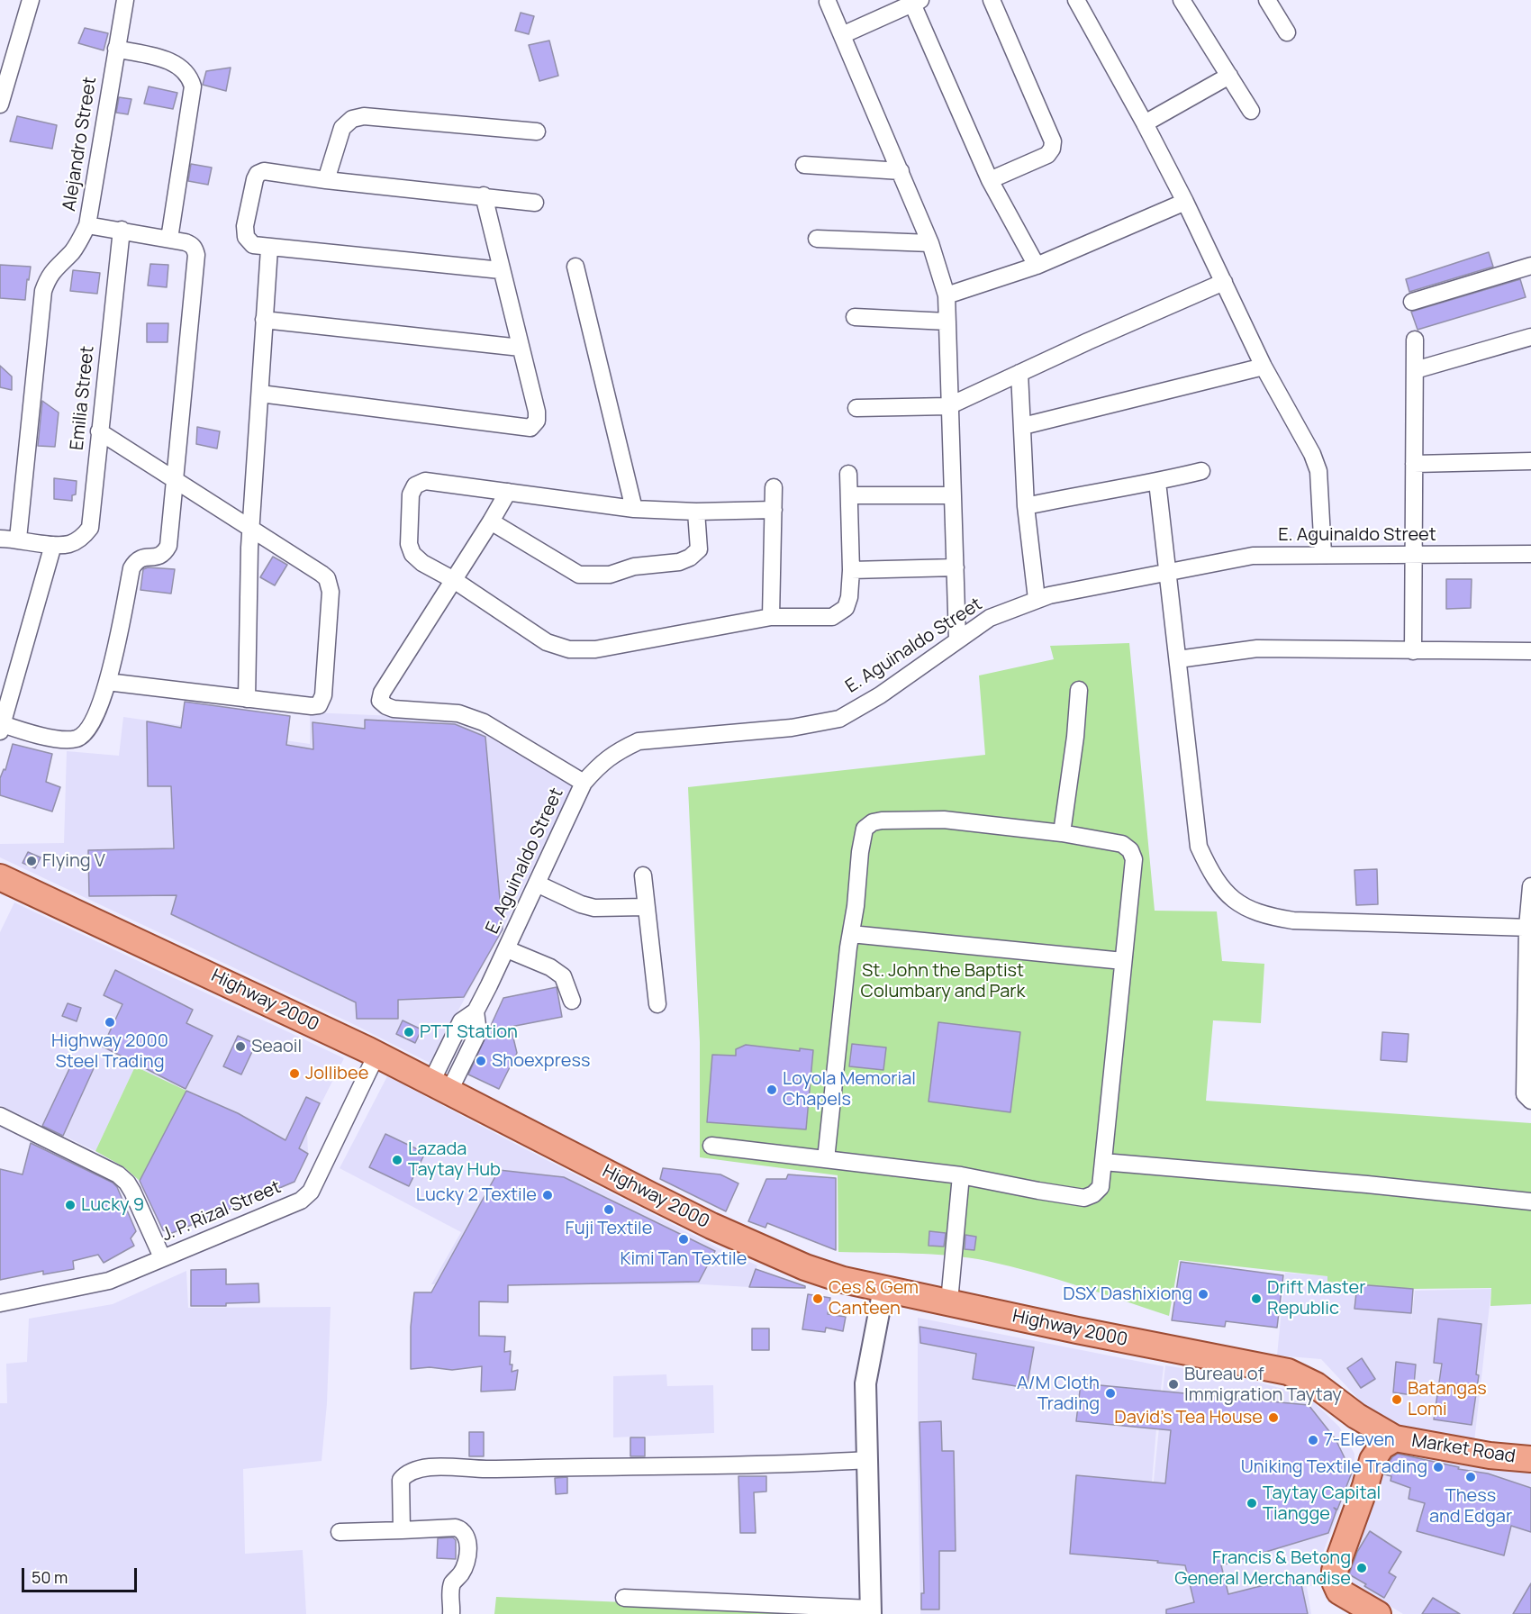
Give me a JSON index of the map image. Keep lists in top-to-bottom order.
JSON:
{
  "streets": {
    "main road": ["Highway 2000", "Market Road"],
    "street": [
      "Alejandro Street",
      "Emilia Street",
      "E. Aguinaldo Street",
      "J. P. Rizal Street"
    ]
  },
  "crossings": [
    ["E. Aguinaldo Street", "Highway 2000"],
    ["Highway 2000", "J. P. Rizal Street"],
    ["Highway 2000", "Market Road"]
  ],
  "parks": ["St. John the Baptist Columbary and Park"],
  "places": [
    "Flying V",
    "Highway 2000 Steel Trading",
    "PTT Station",
    "Seaoil",
    "Shoexpress",
    "Jollibee",
    "Loyola Memorial Chapels",
    "Lazada Taytay Hub",
    "Lucky 2 Textile",
    "Lucky 9",
    "Fuji Textile",
    "Kimi Tan Textile",
    "DSX Dashixiong",
    "Ces & Gem Canteen",
    "Drift Master Republic",
    "Bureau of Immigration Taytay",
    "A/M Cloth Trading",
    "Batangas Lomi",
    "David’s Tea House",
    "7-Eleven",
    "Uniking Textile Trading",
    "Thess and Edgar",
    "Taytay Capital Tiangge",
    "Francis & Betong General Merchandise"
  ],
  "scale_bar": "50 m"
}
